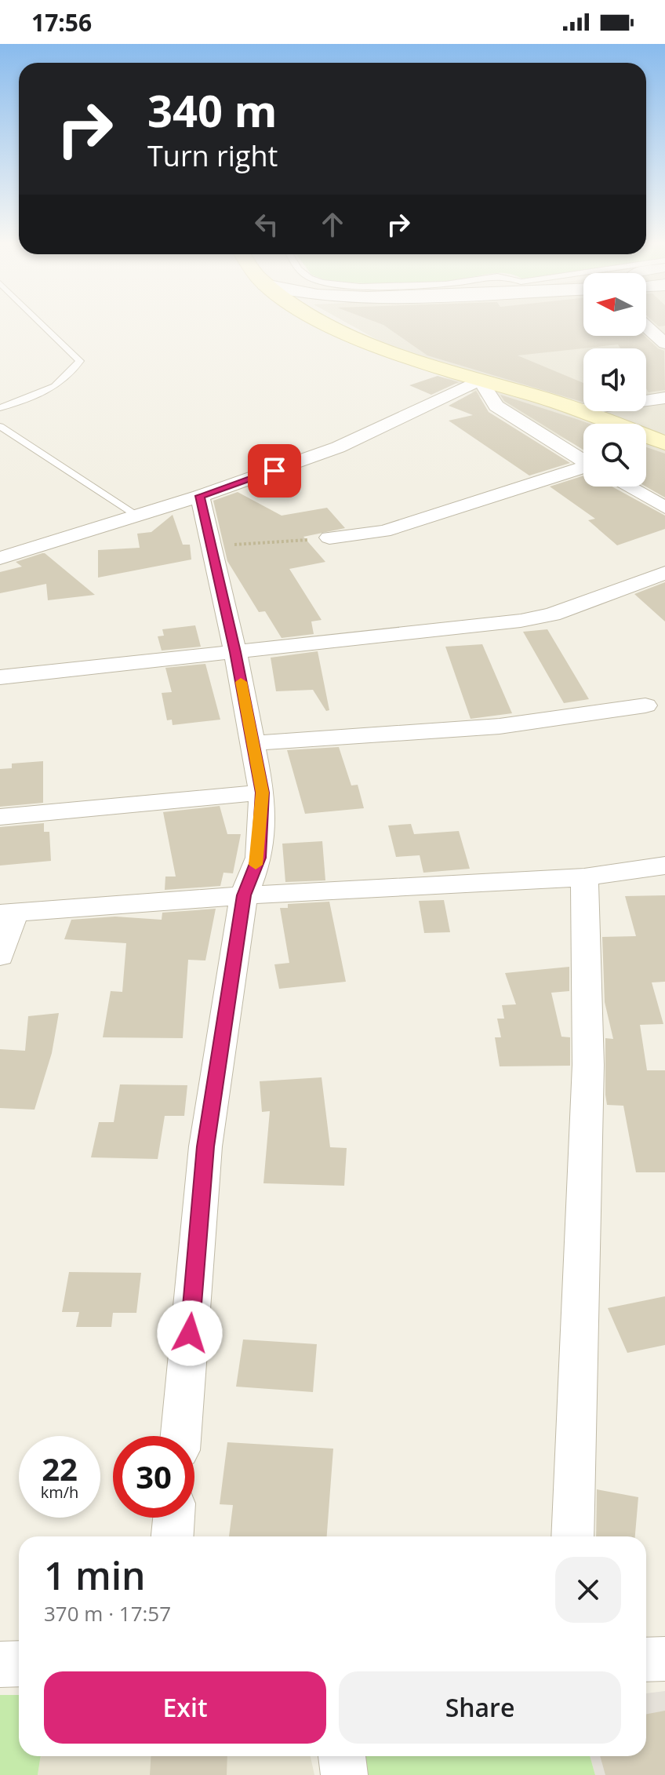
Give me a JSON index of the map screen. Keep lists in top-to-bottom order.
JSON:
{
  "north": "left",
  "page": {
    "status": "17:56",
    "turn": ["340 m", "Turn right"],
    "speed": "22 km/h",
    "limit": "30",
    "heading": ["1 min", "370 m · 17:57"],
    "buttons": ["Exit", "Share"]
  }
}
